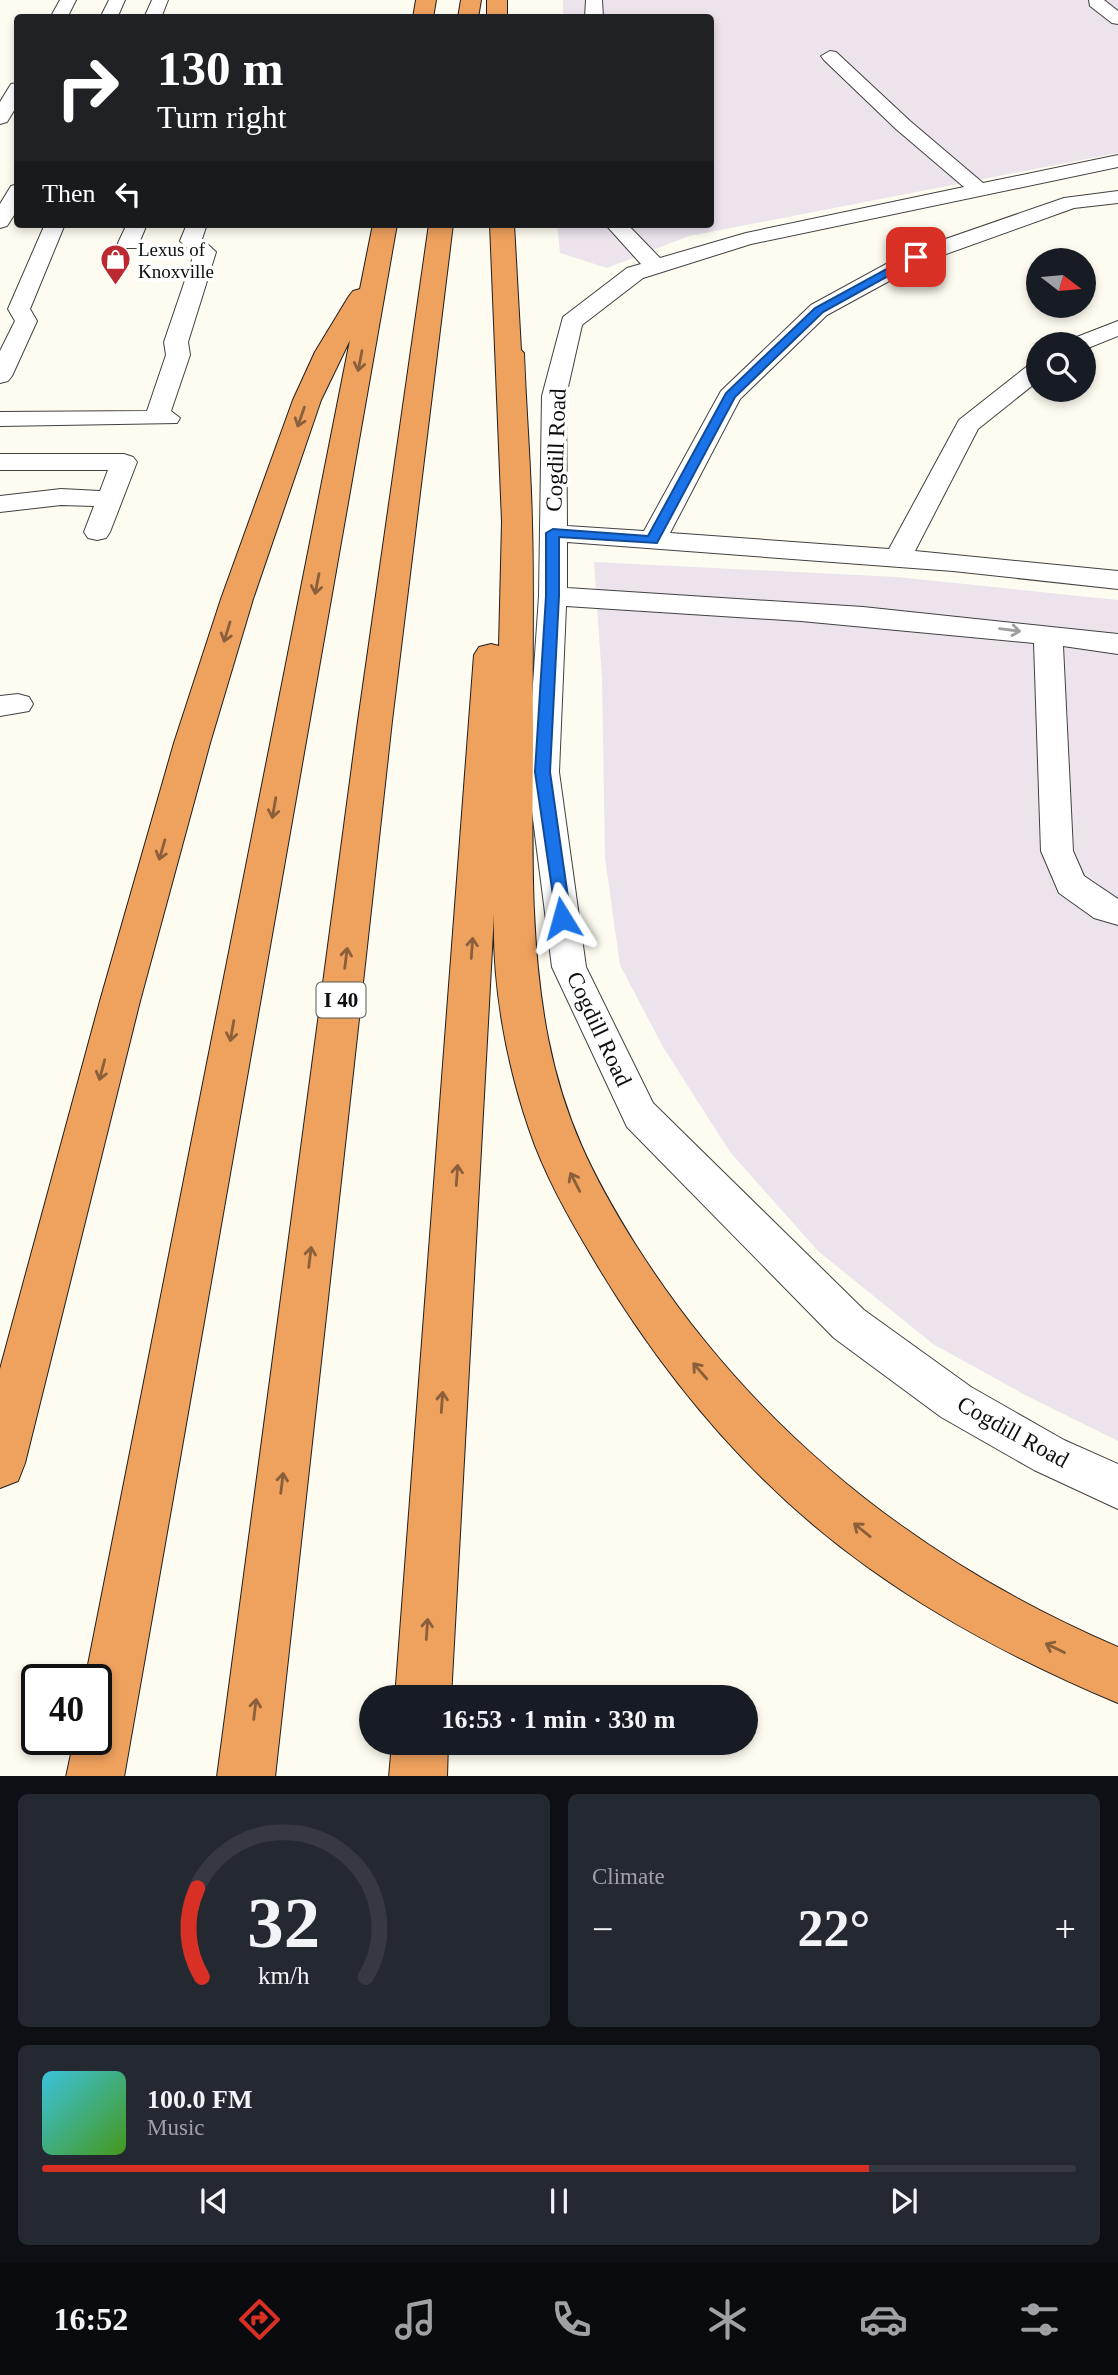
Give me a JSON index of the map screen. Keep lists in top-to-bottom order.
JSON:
{
  "streets": {
    "highway": ["I 40"],
    "street": ["Cogdill Road"]
  },
  "places": {
    "shop": ["Lexus of Knoxville"]
  },
  "north": "right",
  "page": {
    "turn": ["130 m", "Turn right"],
    "then": "Then",
    "limit": "40",
    "trip": "16:53 · 1 min · 330 m",
    "tile": "Climate",
    "heat": ["−", "22°", "+"],
    "song": ["100.0 FM", "Music"],
    "tabs": "16:52",
    "gauge": ["32", "km/h"]
  }
}
